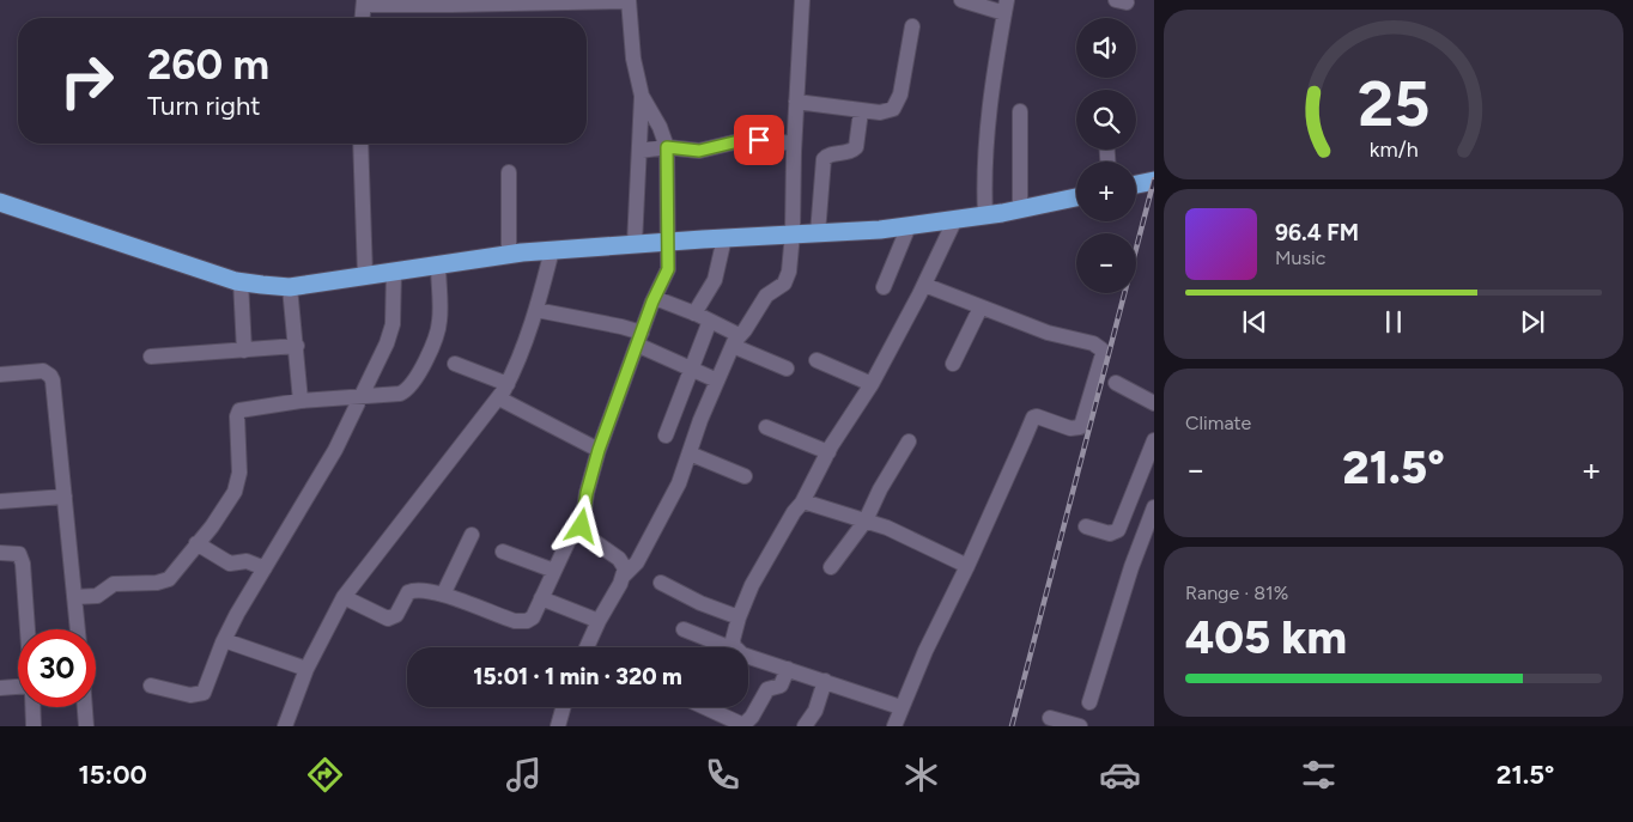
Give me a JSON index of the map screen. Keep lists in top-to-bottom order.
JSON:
{
  "page": {
    "map_buttons": ["+", "−"],
    "turn": ["260 m", "Turn right"],
    "song": ["96.4 FM", "Music"],
    "tile": [
      "Climate",
      ["Range · 81%", "405 km"]
    ],
    "heat": ["−", "21.5°", "+"],
    "limit": "30",
    "trip": "15:01 · 1 min · 320 m",
    "tabs": ["15:00", "21.5°"],
    "gauge": ["25", "km/h"]
  }
}
